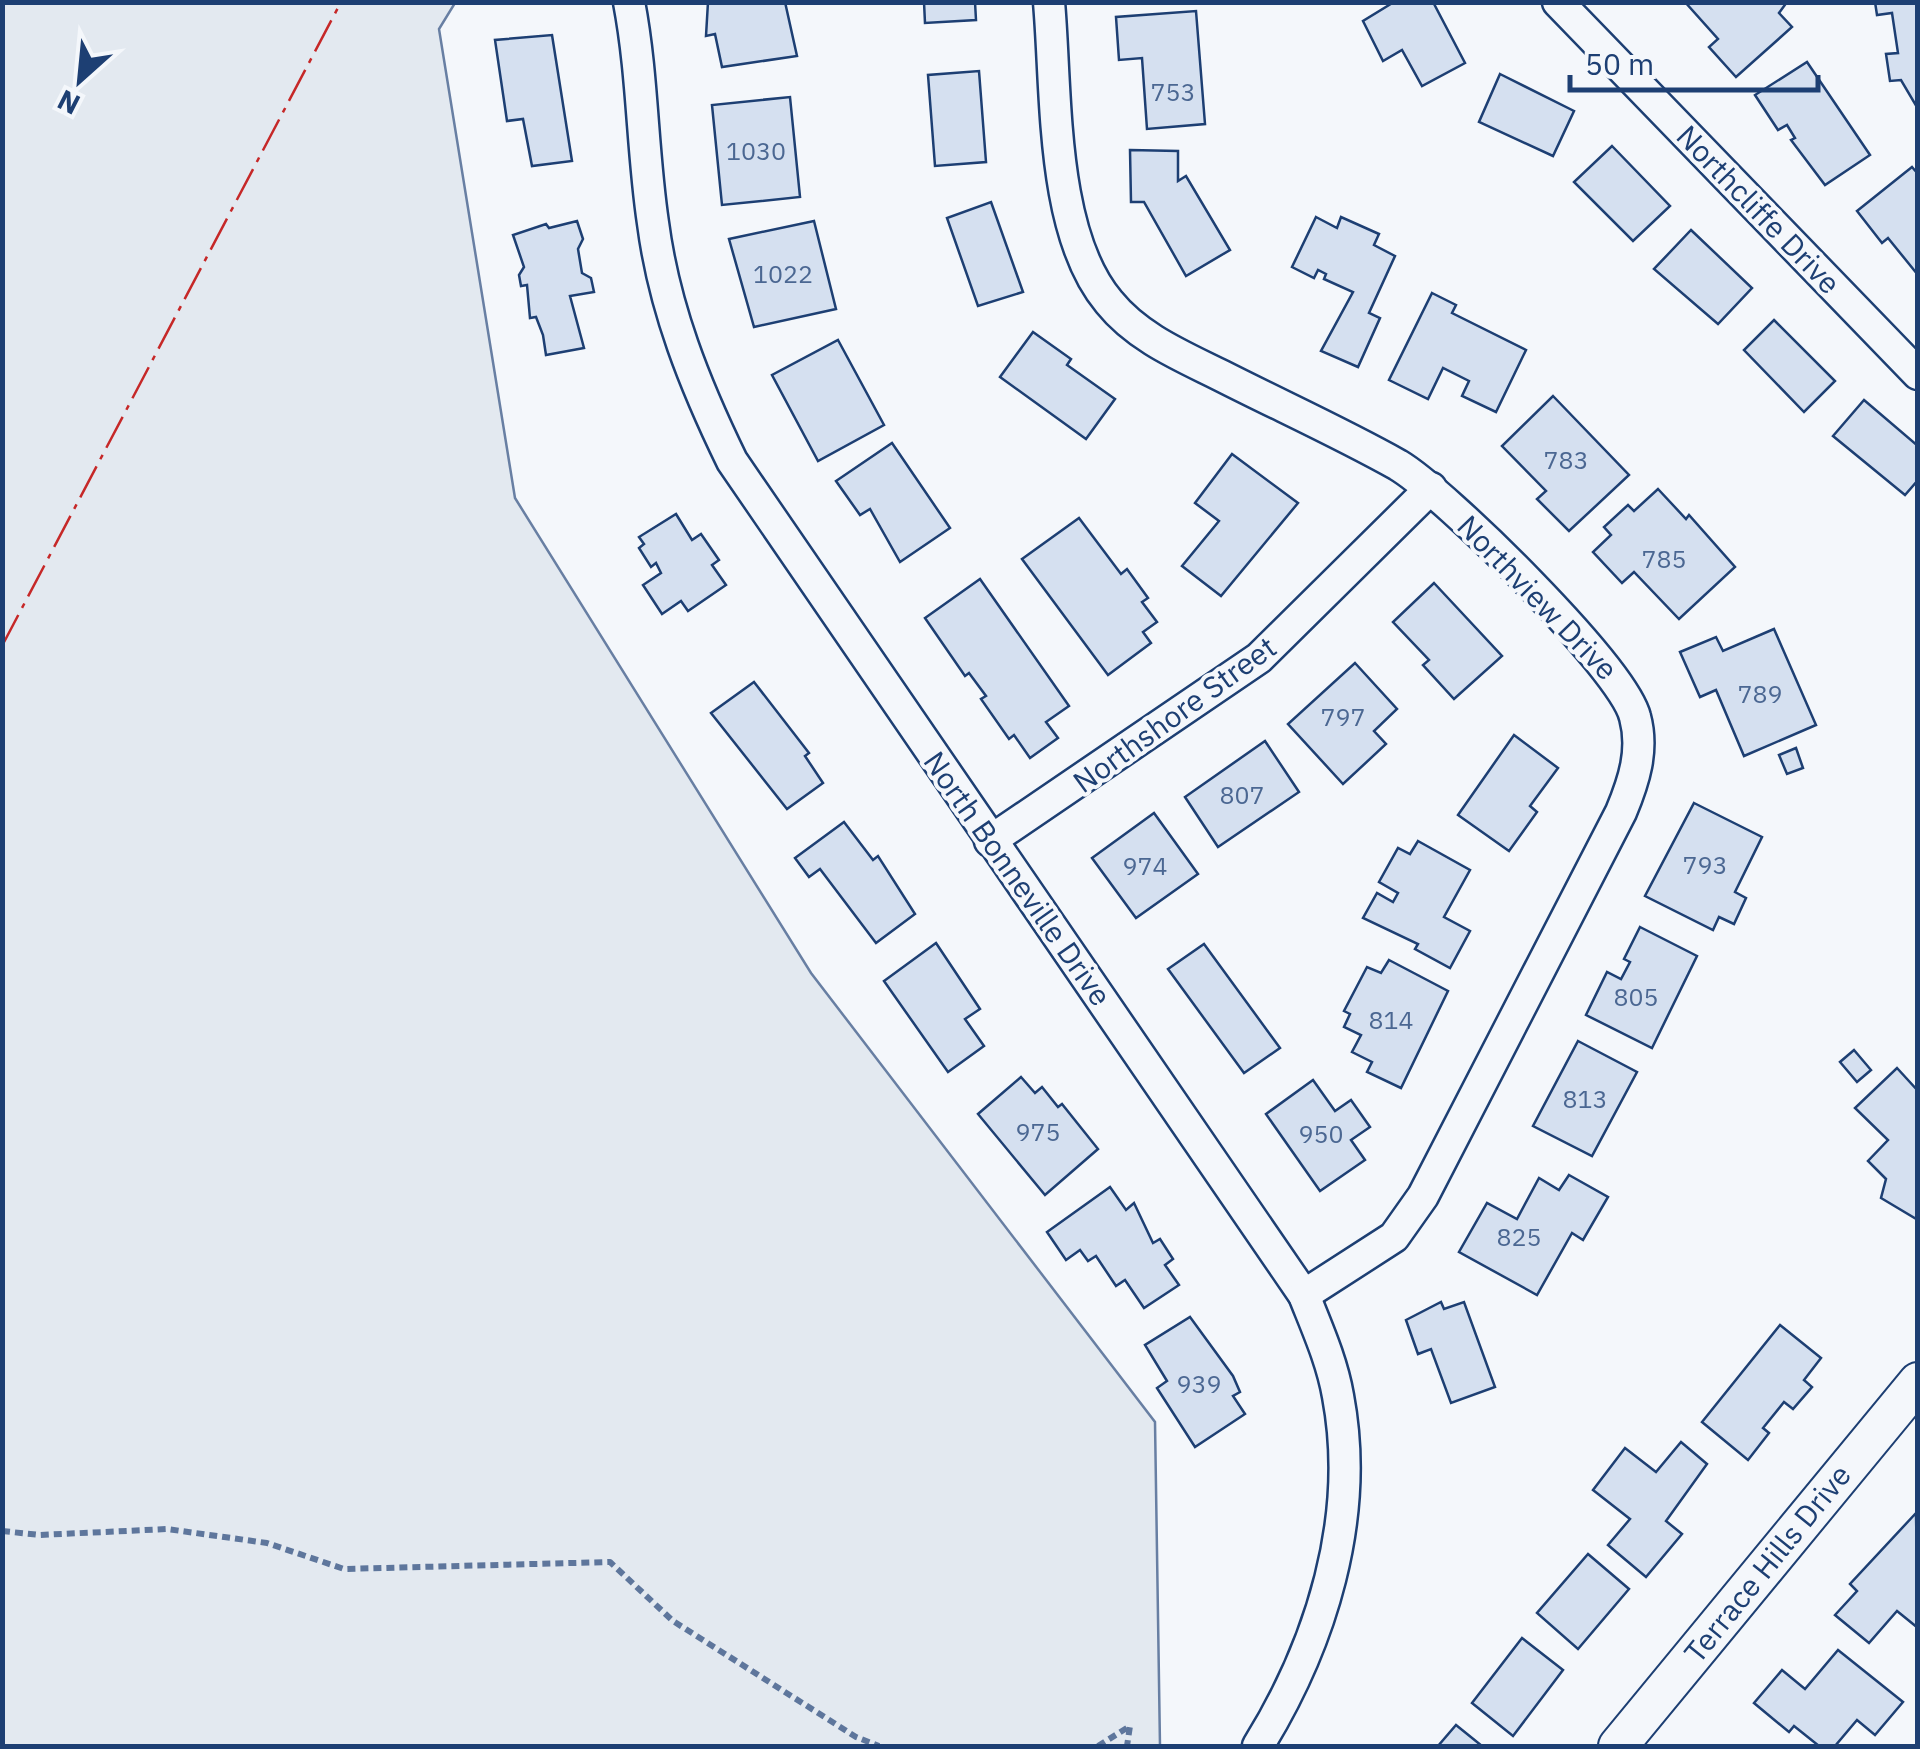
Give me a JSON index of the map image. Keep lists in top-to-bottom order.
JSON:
{
  "streets": {
    "street": [
      "Northcliffe Drive",
      "Northview Drive",
      "Northshore Street",
      "North Bonneville Drive",
      "Terrace Hills Drive"
    ]
  },
  "crossings": [
    ["Northview Drive", "Northshore Street"],
    ["Northview Drive", "North Bonneville Drive"],
    ["Northshore Street", "North Bonneville Drive"]
  ],
  "house_numbers": [
    "753",
    "1030",
    "1022",
    "783",
    "785",
    "789",
    "797",
    "807",
    "793",
    "974",
    "805",
    "814",
    "813",
    "975",
    "950",
    "825",
    "939"
  ],
  "scale_bar": "50 m",
  "north": "bottom left"
}
